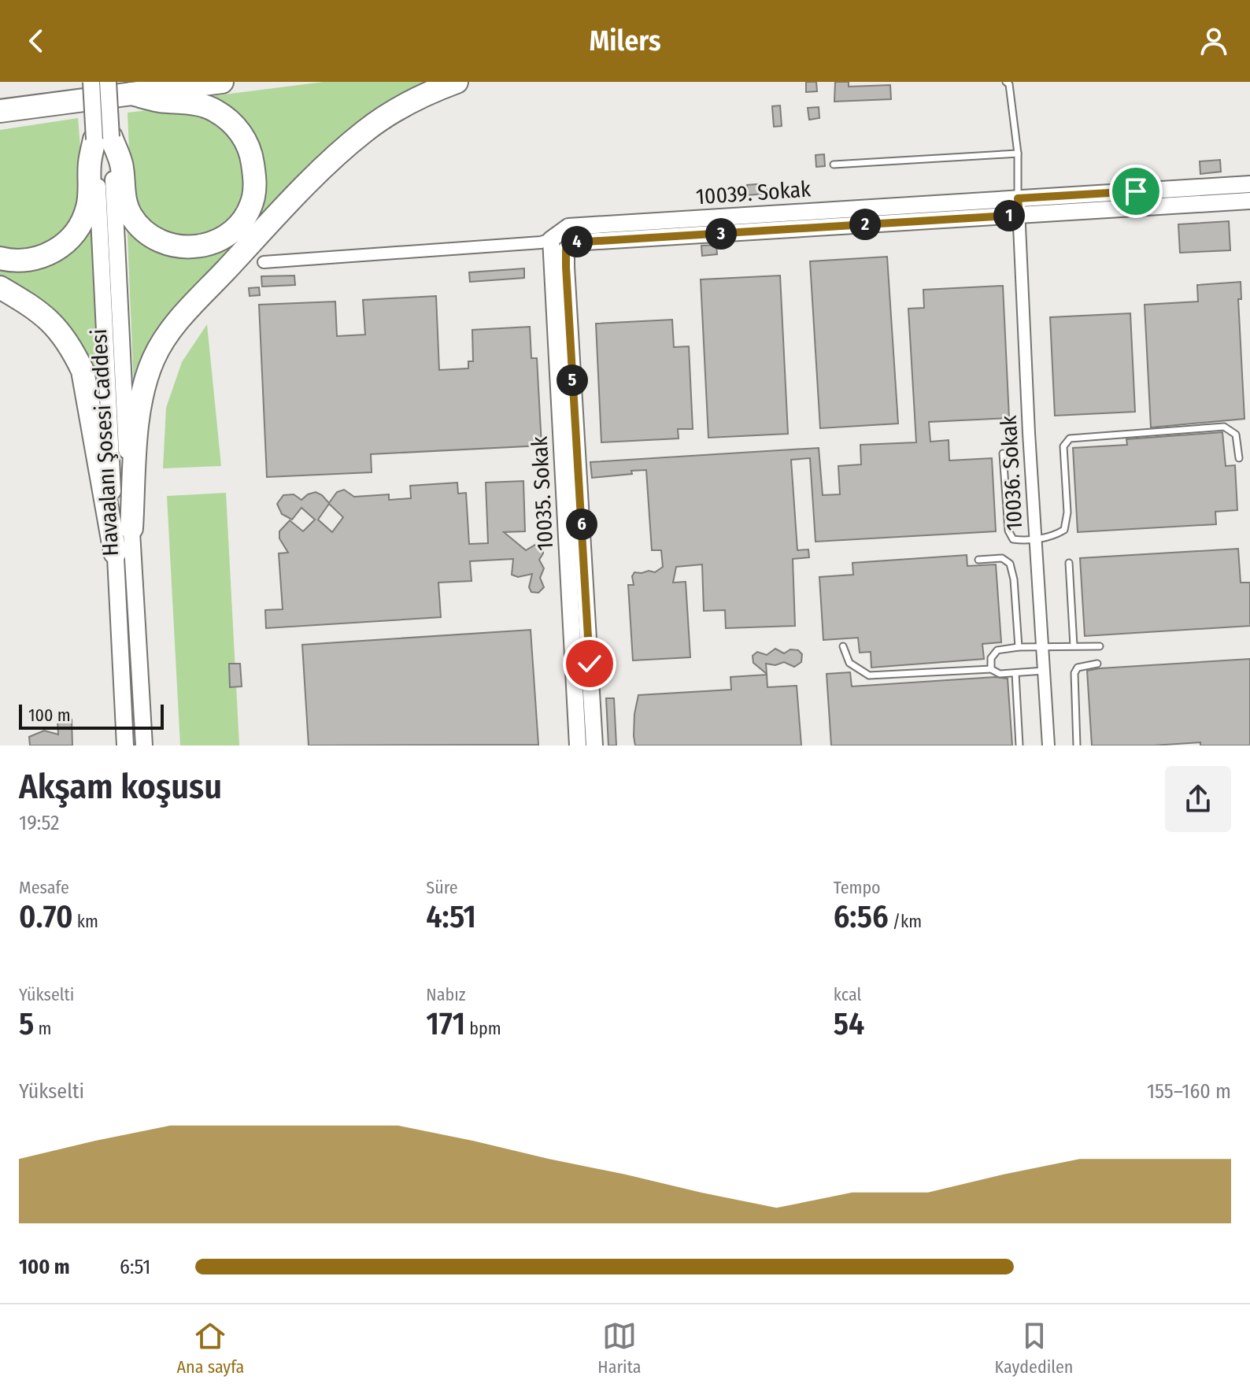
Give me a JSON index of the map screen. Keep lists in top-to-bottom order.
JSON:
{
  "streets": {
    "street": [
      "10039. Sokak",
      "Havaalanı Şosesi Caddesi",
      "10036. Sokak",
      "10035. Sokak"
    ]
  },
  "crossings": [
    ["10039. Sokak", "10036. Sokak"],
    ["10039. Sokak", "10035. Sokak"]
  ],
  "scale_bar": "100 m",
  "page": {
    "header": "Milers",
    "pins": [
      "1",
      "2",
      "3",
      "4",
      "5",
      "6"
    ],
    "scale": "100 m",
    "heading": ["Akşam koşusu", "19:52"],
    "stats": [
      ["Mesafe", "0.70 km"],
      ["Süre", "4:51"],
      ["Tempo", "6:56 /km"],
      ["Yükselti", "5 m"],
      ["Nabız", "171 bpm"],
      ["kcal", "54"]
    ],
    "chart": ["Yükselti", "155–160 m"],
    "list": [
      {
        "name": "100 m",
        "note": "6:51"
      }
    ],
    "tabs": ["Ana sayfa", "Harita", "Kaydedilen"]
  }
}
